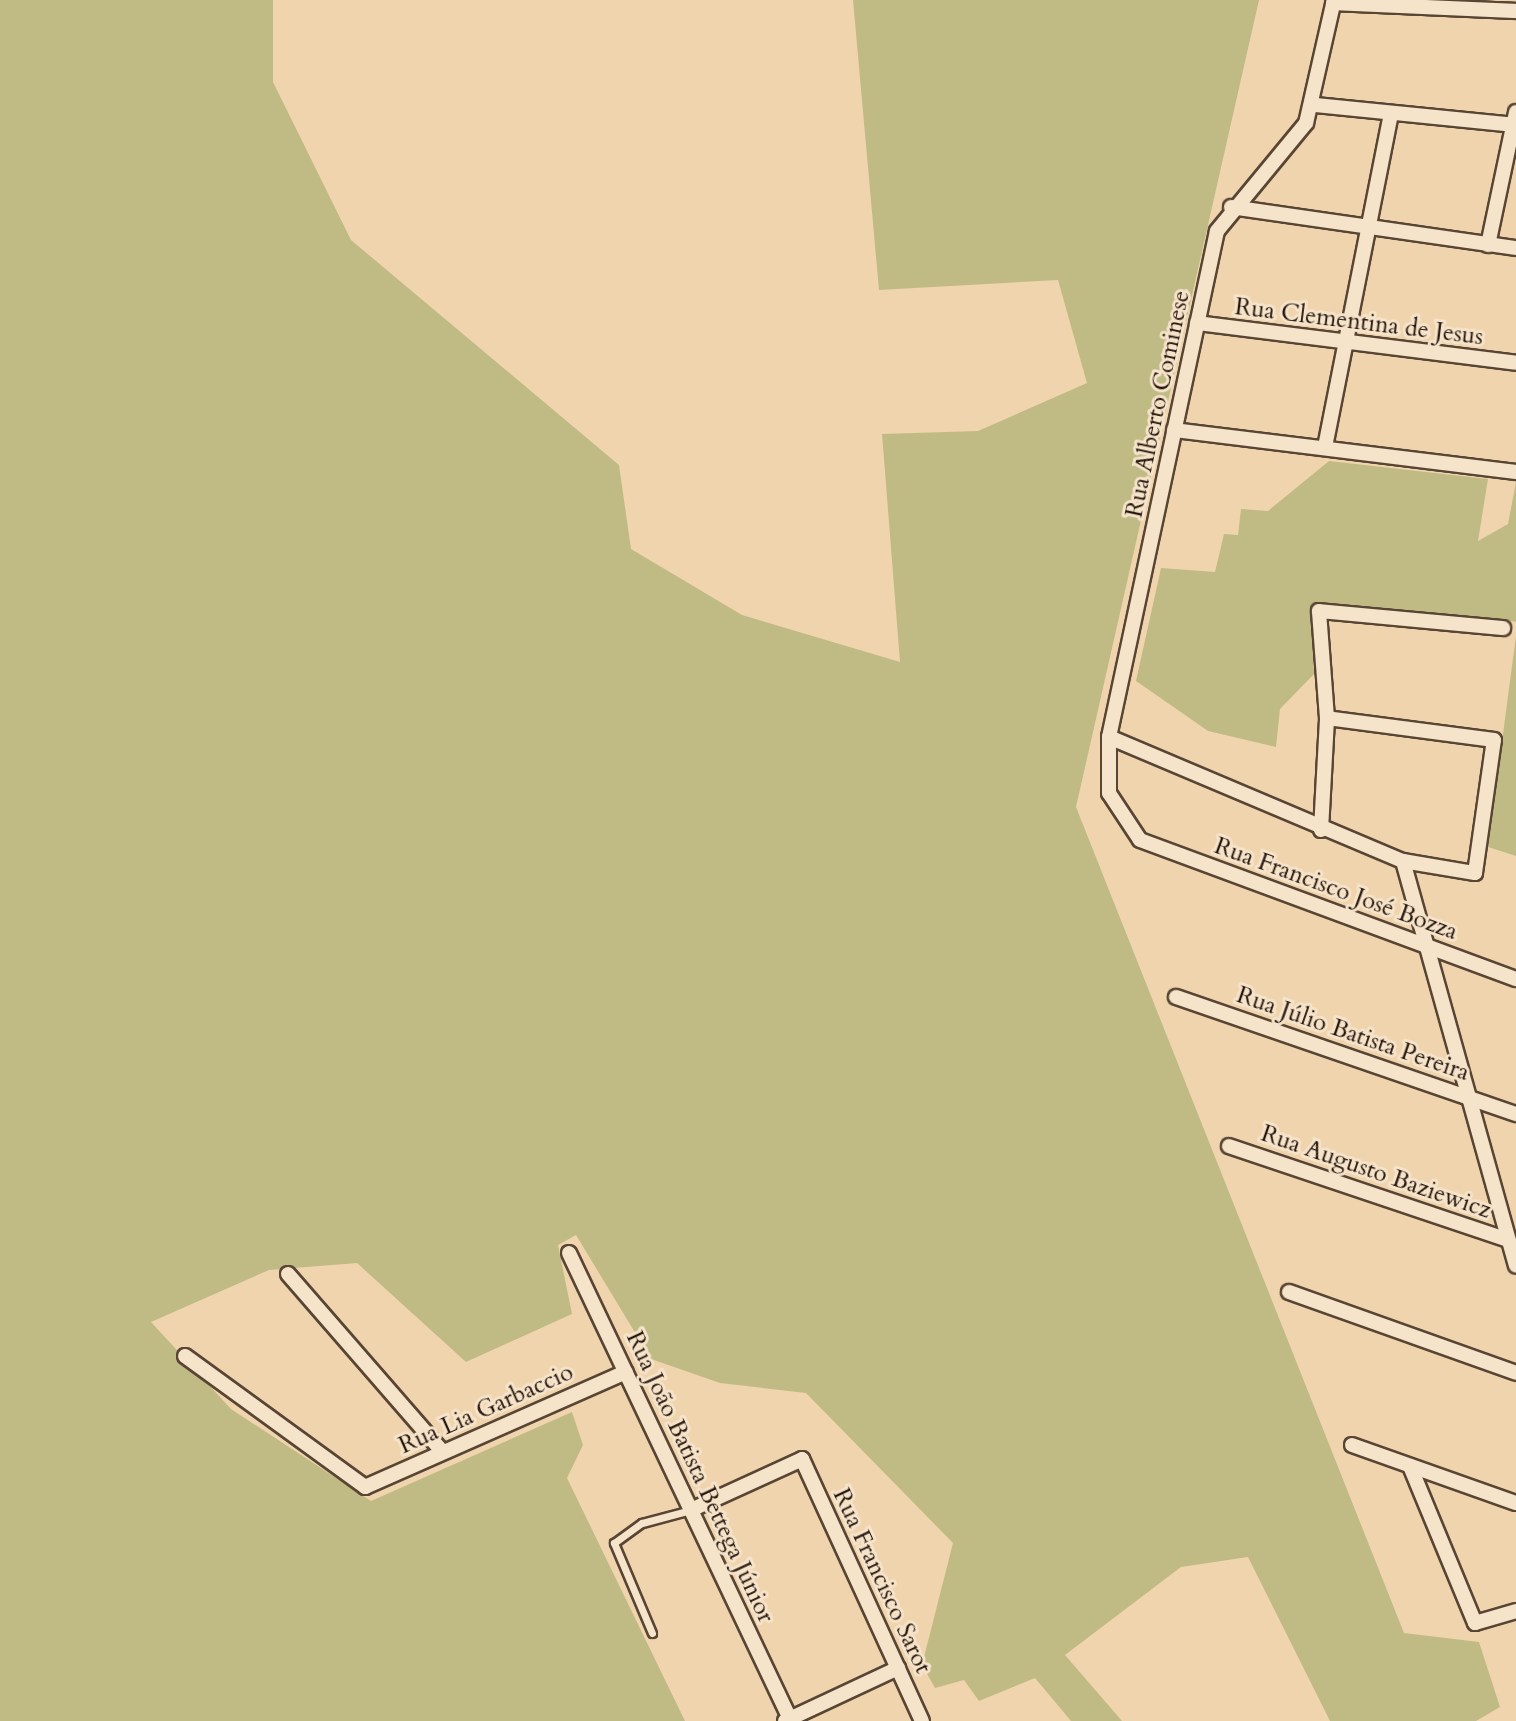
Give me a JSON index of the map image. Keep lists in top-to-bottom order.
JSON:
{
  "streets": {
    "street": [
      "Rua Clementina de Jesus",
      "Rua Alberto Cominese",
      "Rua Francisco José Bozza",
      "Rua Júlio Batista Pereira",
      "Rua Augusto Baziewicz",
      "Rua Lia Garbaccio",
      "Rua João Batista Bettega Júnior",
      "Rua Francisco Sarot"
    ]
  },
  "crossings": [
    ["Rua Clementina de Jesus", "Rua Alberto Cominese"],
    ["Rua Alberto Cominese", "Rua Francisco José Bozza"],
    ["Rua Lia Garbaccio", "Rua João Batista Bettega Júnior"],
    ["Rua João Batista Bettega Júnior", "Rua Francisco Sarot"]
  ]
}
